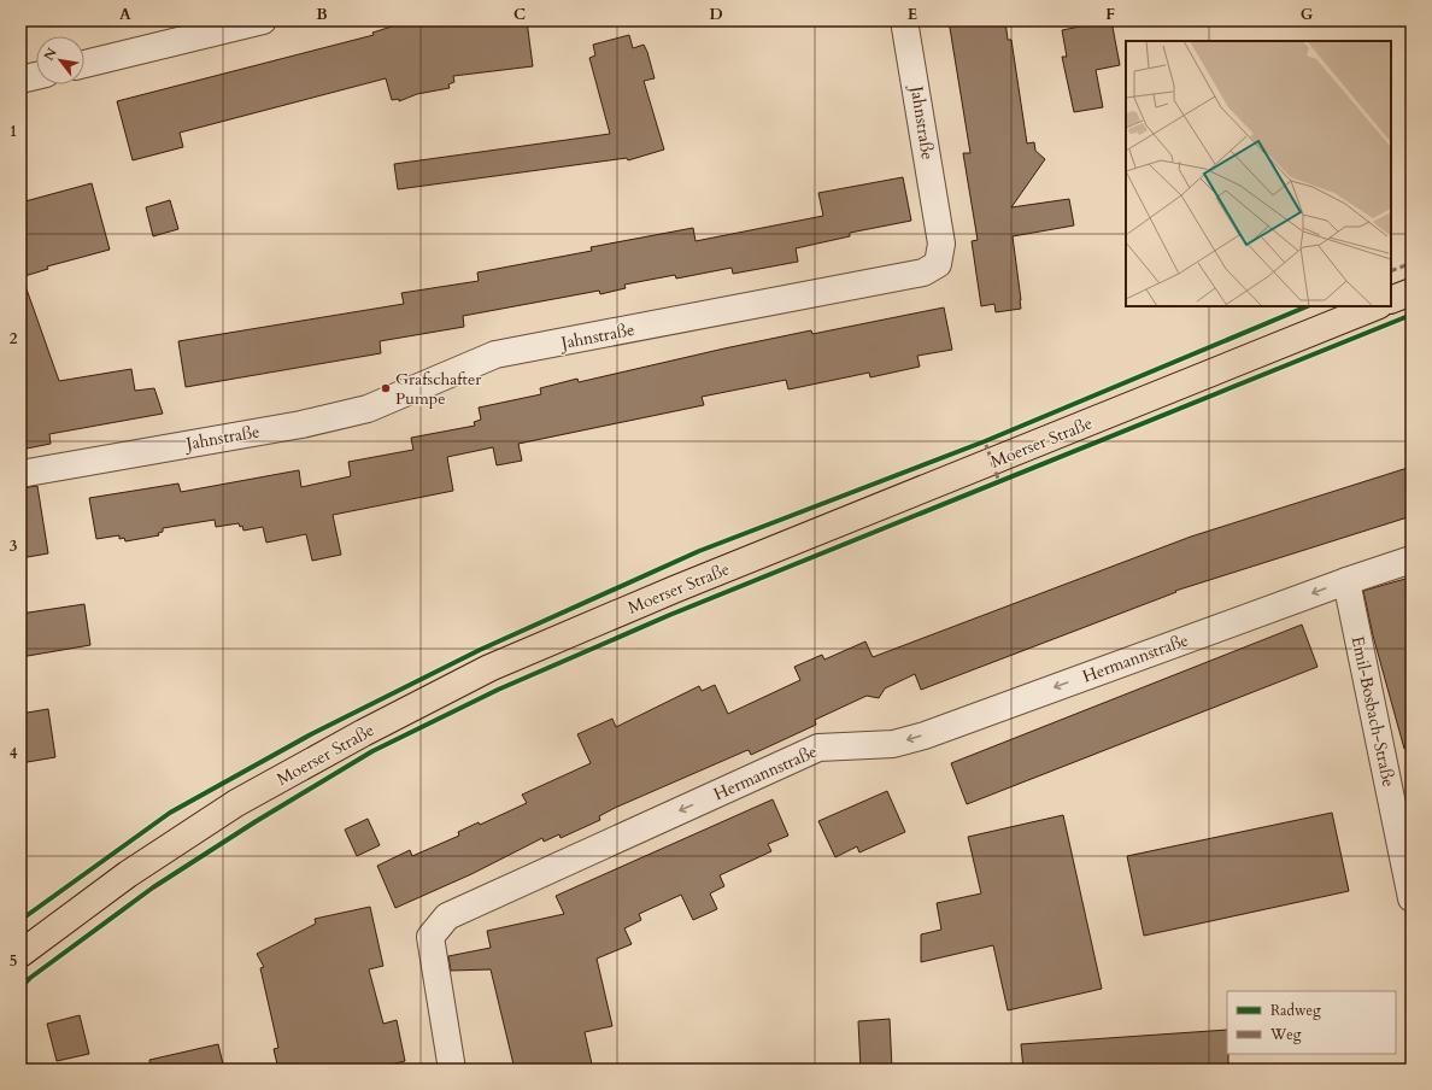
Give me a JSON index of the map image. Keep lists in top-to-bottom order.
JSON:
{
  "streets": {
    "main road": ["Moerser Straße"],
    "street": ["Jahnstraße", "Hermannstraße", "Emil-Bosbach-Straße"]
  },
  "crossings": [
    ["Hermannstraße", "Emil-Bosbach-Straße"]
  ],
  "one_way": ["Hermannstraße"],
  "places": ["Grafschafter Pumpe"],
  "legend": ["Radweg", "Weg"],
  "north": "top left",
  "grid": {
    "columns": [
      "A",
      "B",
      "C",
      "D",
      "E",
      "F",
      "G"
    ],
    "rows": [
      "1",
      "2",
      "3",
      "4",
      "5"
    ]
  }
}
